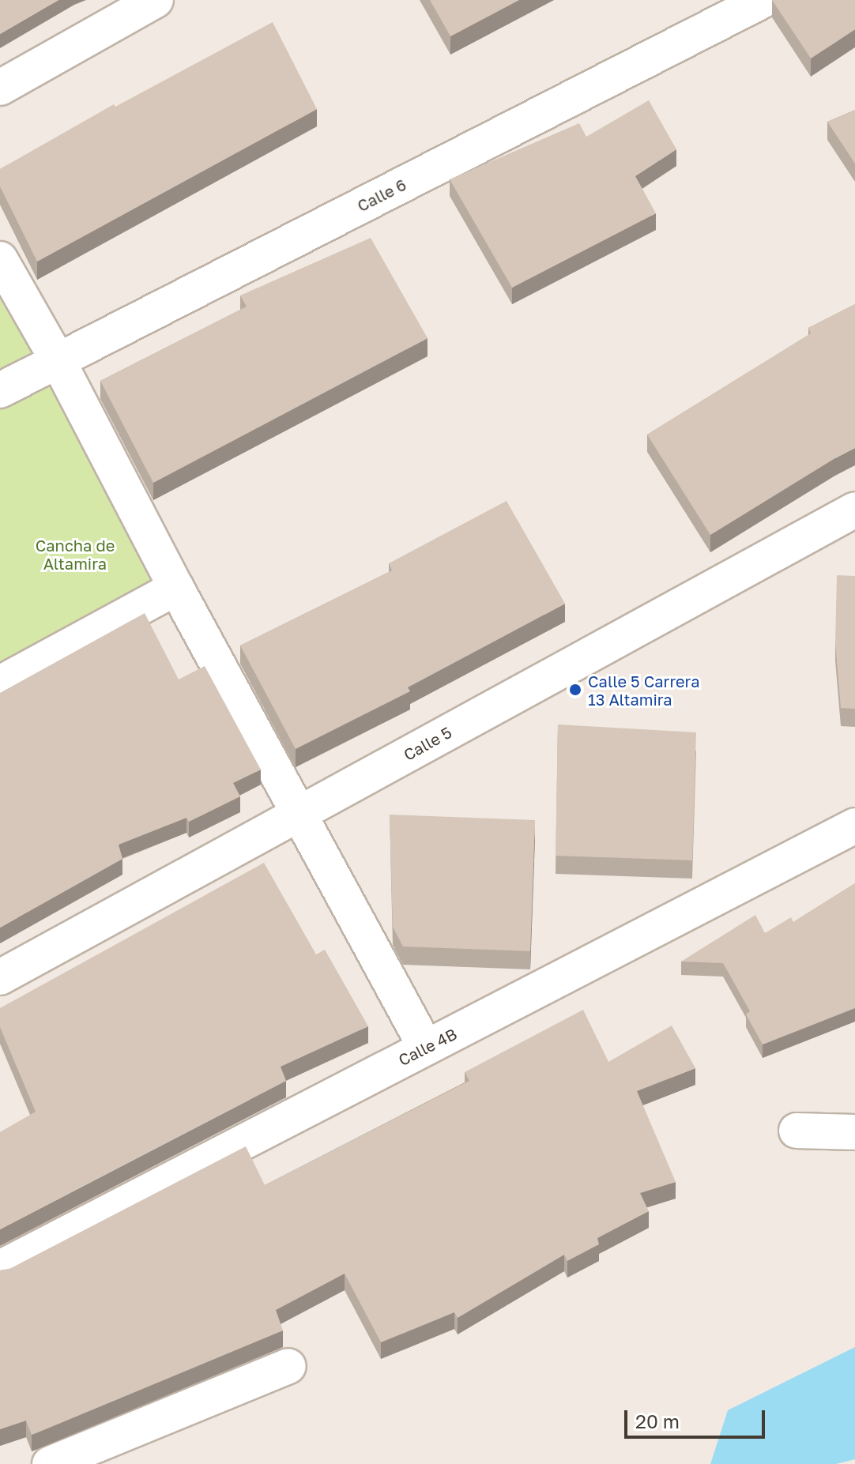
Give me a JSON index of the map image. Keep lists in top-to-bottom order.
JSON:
{
  "streets": {
    "street": ["Calle 6", "Calle 5", "Calle 4B"]
  },
  "parks": ["Cancha de Altamira"],
  "places": ["Calle 5 Carrera 13 Altamira"],
  "scale_bar": "20 m"
}
